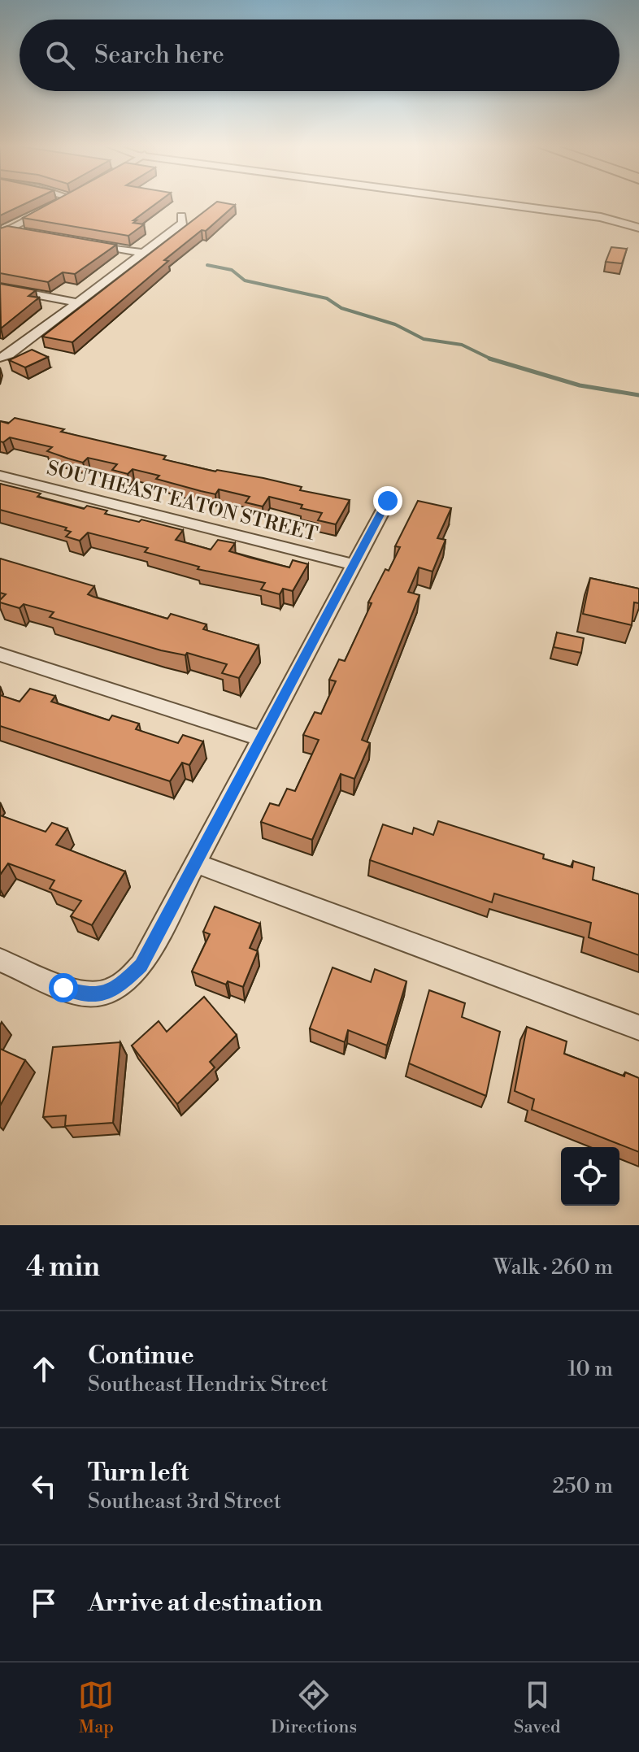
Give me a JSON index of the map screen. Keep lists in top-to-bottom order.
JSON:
{
  "streets": {
    "street": ["SOUTHEAST EATON STREET"]
  },
  "page": {
    "search": "Search here",
    "heading": ["4 min", "Walk · 260 m"],
    "list": [
      ["Continue", "Southeast Hendrix Street", "10 m"],
      ["Turn left", "Southeast 3rd Street", "250 m"],
      "Arrive at destination"
    ],
    "nav": ["Map", "Directions", "Saved"]
  }
}
